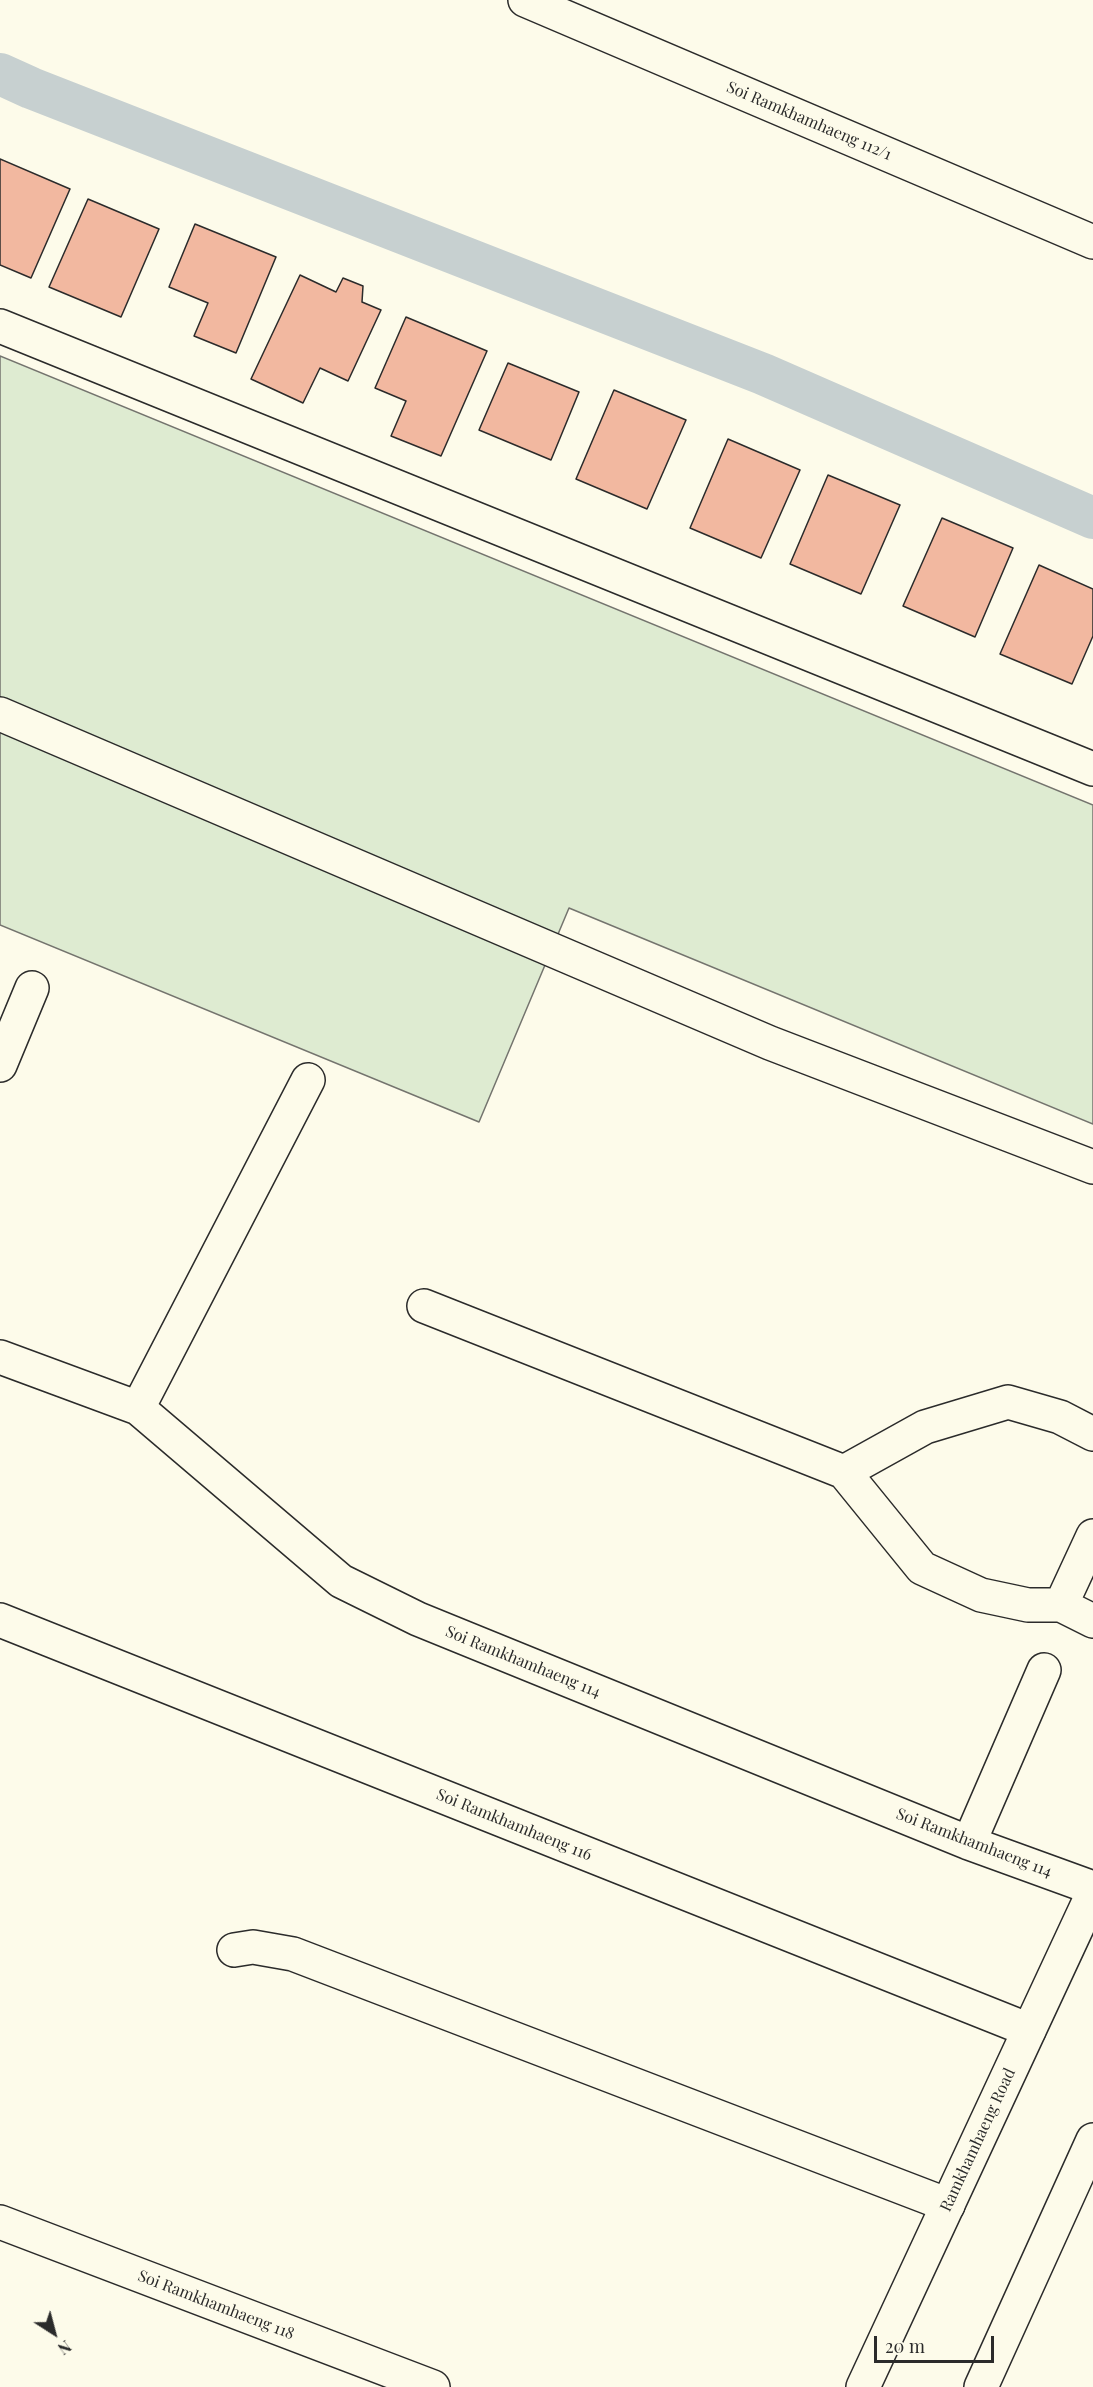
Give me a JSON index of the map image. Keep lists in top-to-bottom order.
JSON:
{
  "streets": {
    "street": [
      "Soi Ramkhamhaeng 112/1",
      "Soi Ramkhamhaeng 114",
      "Soi Ramkhamhaeng 116",
      "Ramkhamhaeng Road",
      "Soi Ramkhamhaeng 118"
    ]
  },
  "crossings": [
    ["Soi Ramkhamhaeng 116", "Ramkhamhaeng Road"]
  ],
  "scale_bar": "20 m",
  "north": "bottom right"
}
